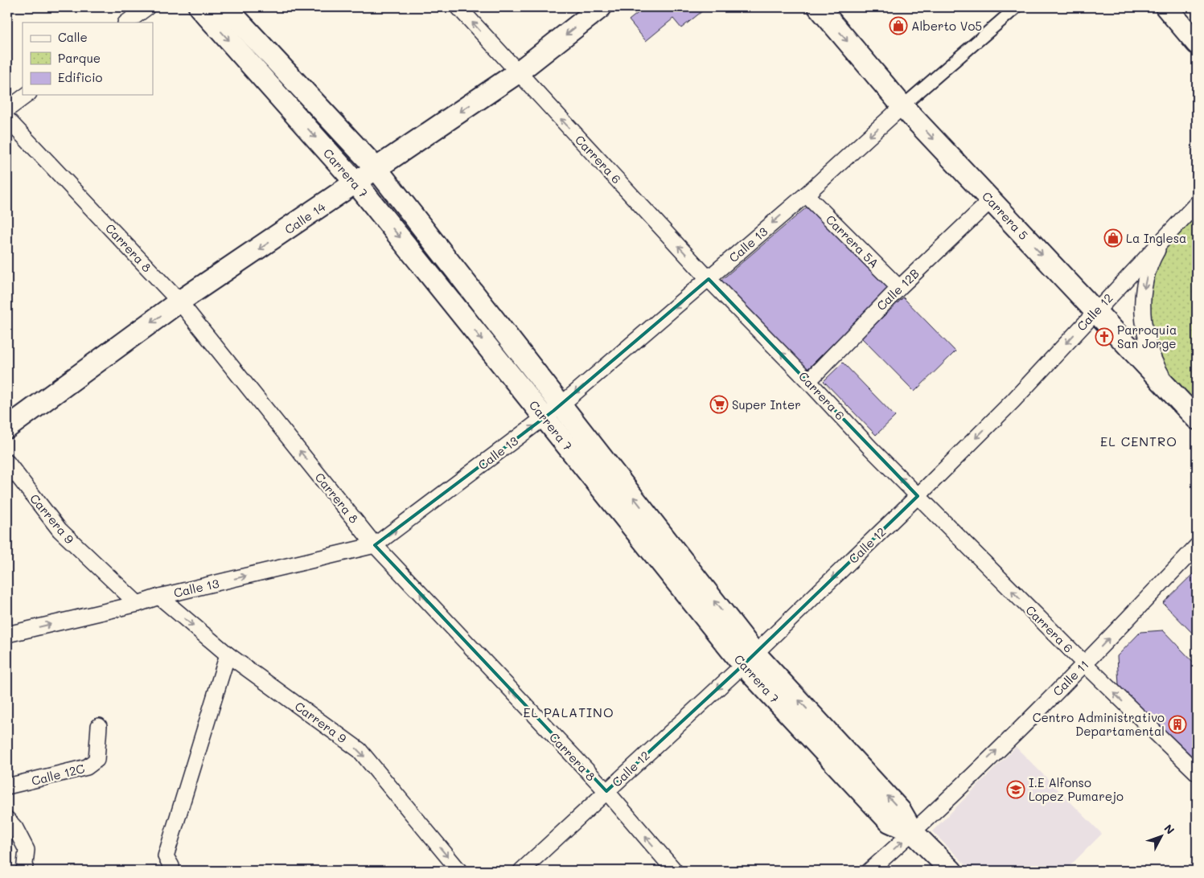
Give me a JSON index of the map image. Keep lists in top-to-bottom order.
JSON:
{
  "streets": {
    "main road": ["Carrera 7", "Carrera 5", "Calle 14"],
    "street": [
      "Carrera 6",
      "Carrera 5A",
      "Calle 13",
      "Carrera 8",
      "Calle 12B",
      "Calle 12",
      "Carrera 9",
      "Calle 11",
      "Calle 12C"
    ]
  },
  "crossings": [
    ["Carrera 6", "Calle 14"],
    ["Carrera 6", "Calle 13"],
    ["Carrera 6", "Calle 12B"],
    ["Carrera 6", "Calle 12"],
    ["Carrera 6", "Calle 11"],
    ["Carrera 7", "Calle 14"],
    ["Carrera 7", "Calle 13"],
    ["Carrera 7", "Calle 12"],
    ["Carrera 7", "Calle 11"],
    ["Carrera 5", "Calle 13"],
    ["Carrera 5", "Calle 12B"],
    ["Carrera 5", "Calle 12"],
    ["Calle 14", "Carrera 8"],
    ["Carrera 5A", "Calle 13"],
    ["Carrera 5A", "Calle 12B"],
    ["Calle 13", "Carrera 8"],
    ["Calle 13", "Carrera 9"],
    ["Carrera 8", "Calle 12"]
  ],
  "one_way": [
    "Carrera 6",
    "Carrera 5",
    "Calle 14",
    "Carrera 8",
    "Calle 12",
    "Carrera 9",
    "Calle 11"
  ],
  "districts": ["EL CENTRO", "EL PALATINO"],
  "places": {
    "shop": ["Alberto Vo5", "La Inglesa"],
    "church": ["Parroquia San Jorge"],
    "supermarket": ["Super Inter"],
    "building": ["Centro Administrativo Departamental"],
    "school or university": ["I.E Alfonso Lopez Pumarejo"]
  },
  "legend": ["Calle", "Parque", "Edificio"],
  "north": "top right"
}
